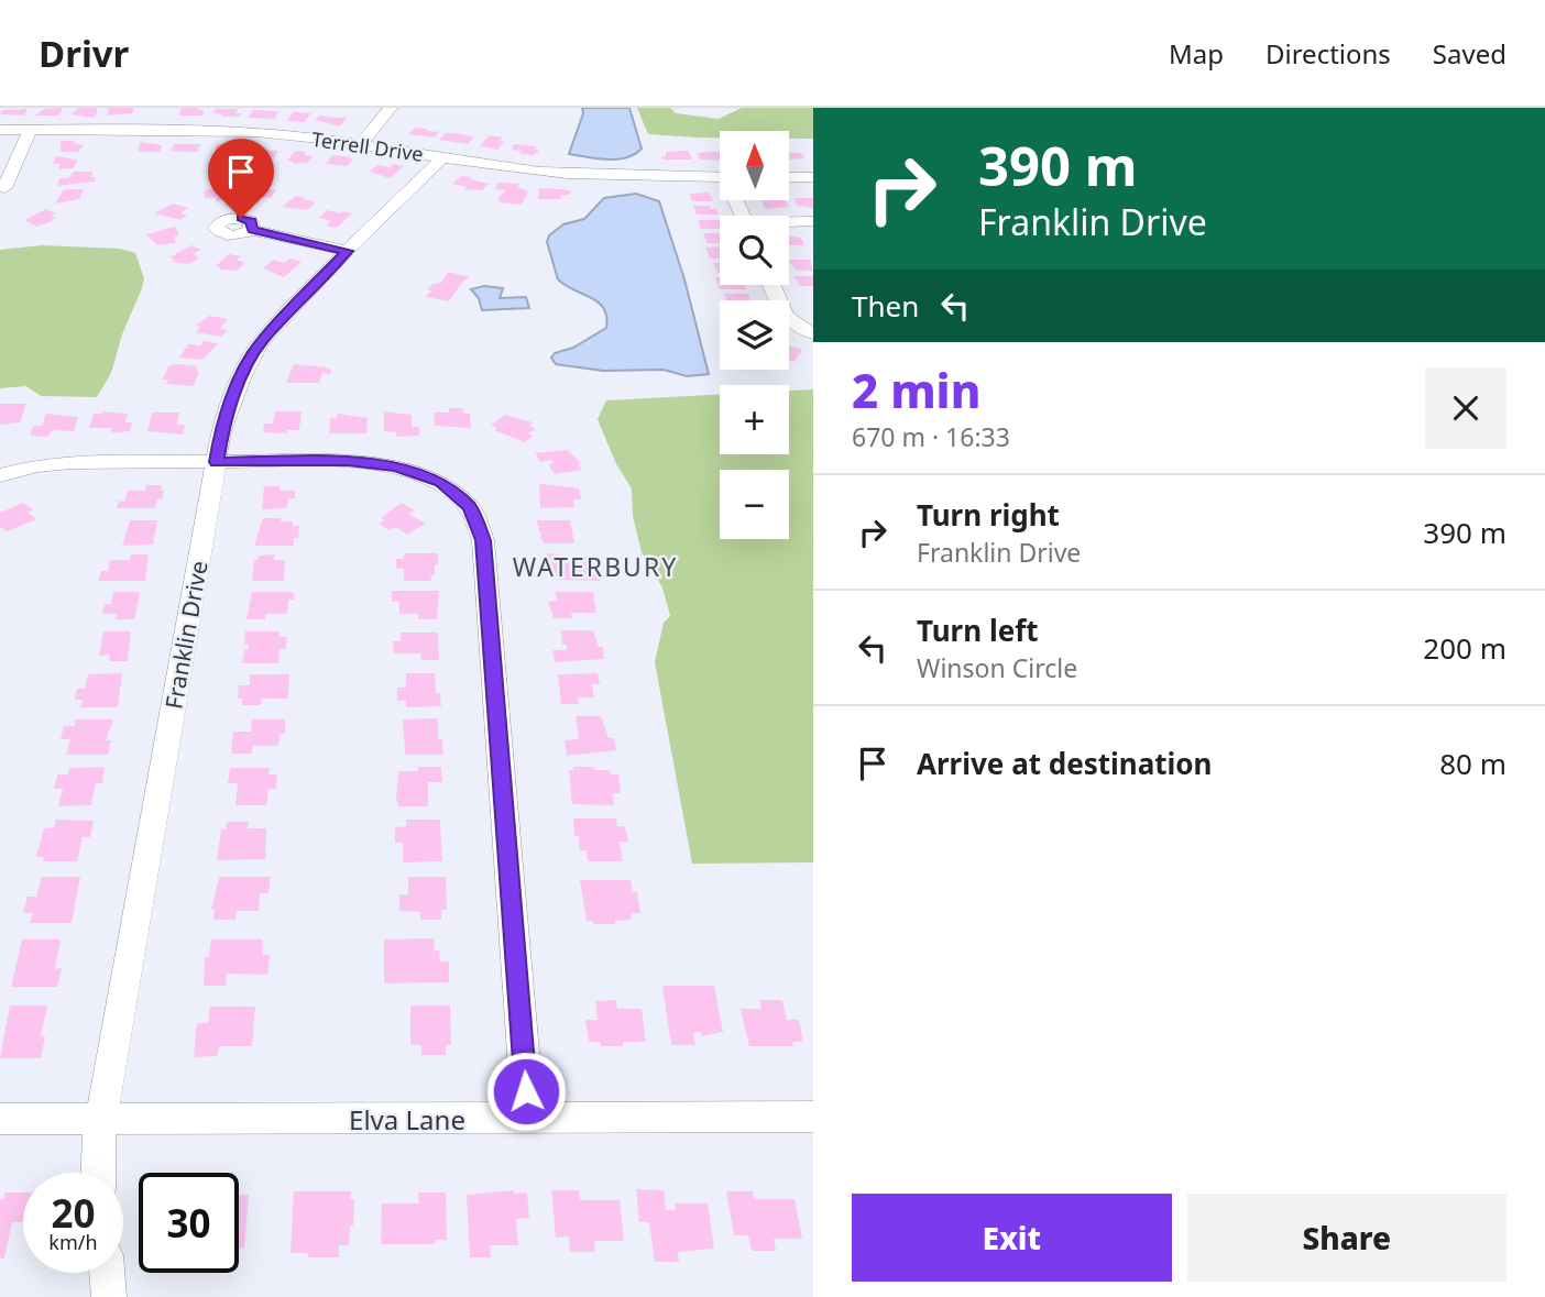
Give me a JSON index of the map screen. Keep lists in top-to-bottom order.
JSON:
{
  "streets": {
    "street": ["Terrell Drive", "Franklin Drive", "Elva Lane"]
  },
  "crossings": [
    ["Terrell Drive", "Franklin Drive"],
    ["Franklin Drive", "Elva Lane"]
  ],
  "districts": ["WATERBURY"],
  "north": "top",
  "page": {
    "header": "Drivr",
    "nav": ["Map", "Directions", "Saved"],
    "turn": ["390 m", "Franklin Drive"],
    "map_buttons": ["+", "−"],
    "then": "Then",
    "heading": ["2 min", "670 m · 16:33"],
    "list": [
      {
        "name": "Turn right",
        "note": "Franklin Drive",
        "value": "390 m"
      },
      {
        "name": "Turn left",
        "note": "Winson Circle",
        "value": "200 m"
      },
      {
        "name": "Arrive at destination",
        "value": "80 m"
      }
    ],
    "speed": "20 km/h",
    "limit": "30",
    "buttons": ["Exit", "Share"]
  }
}
